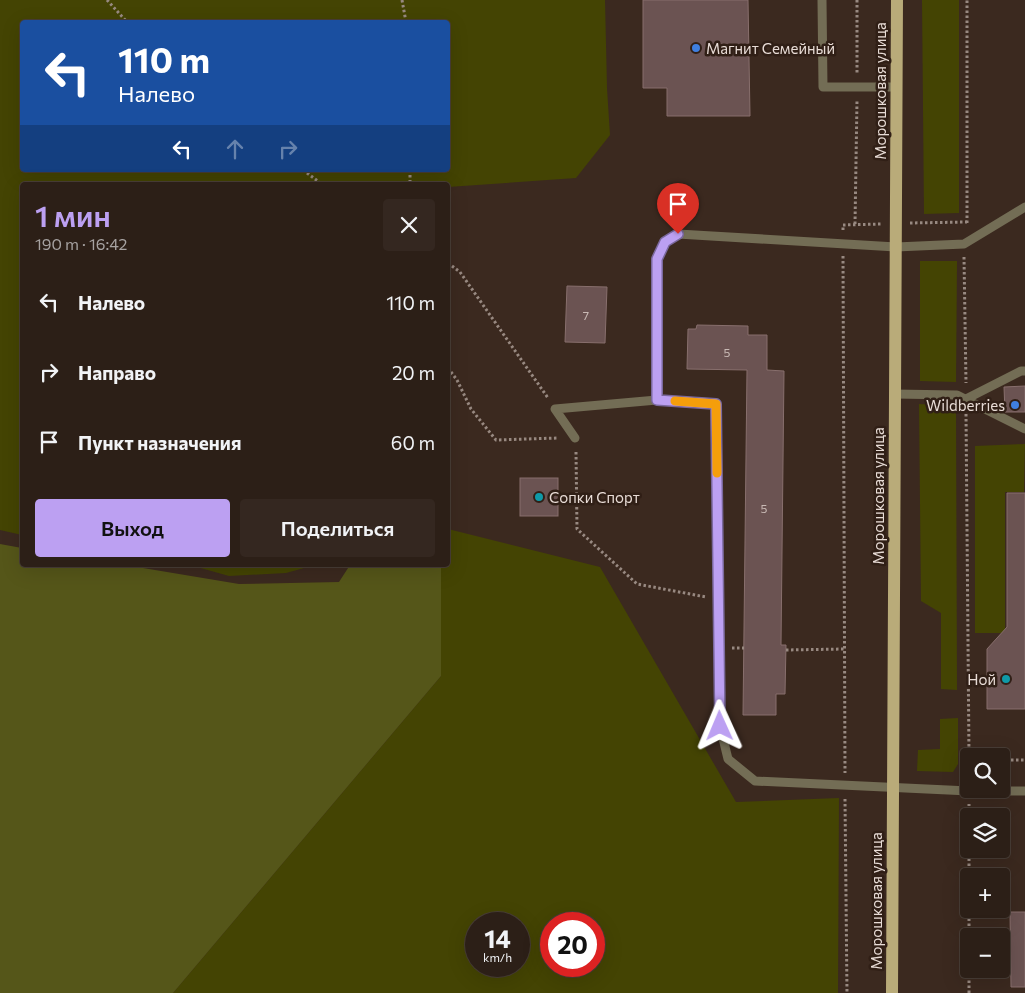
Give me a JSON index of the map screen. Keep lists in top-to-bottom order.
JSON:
{
  "streets": {
    "main road": ["Морошковая улица"]
  },
  "places": [
    "Магнит Семейный",
    "Wildberriеs",
    "Сопки Спорт",
    "Ной"
  ],
  "house_numbers": ["7", "5", "5"],
  "page": {
    "turn": ["110 m", "Налево"],
    "heading": ["1 мин", "190 m · 16:42"],
    "list": [
      {
        "name": "Налево",
        "value": "110 m"
      },
      {
        "name": "Направо",
        "value": "20 m"
      },
      {
        "name": "Пункт назначения",
        "value": "60 m"
      }
    ],
    "buttons": ["Выход", "Поделиться"],
    "map_buttons": ["+", "−"],
    "speed": "14 km/h",
    "limit": "20"
  }
}
